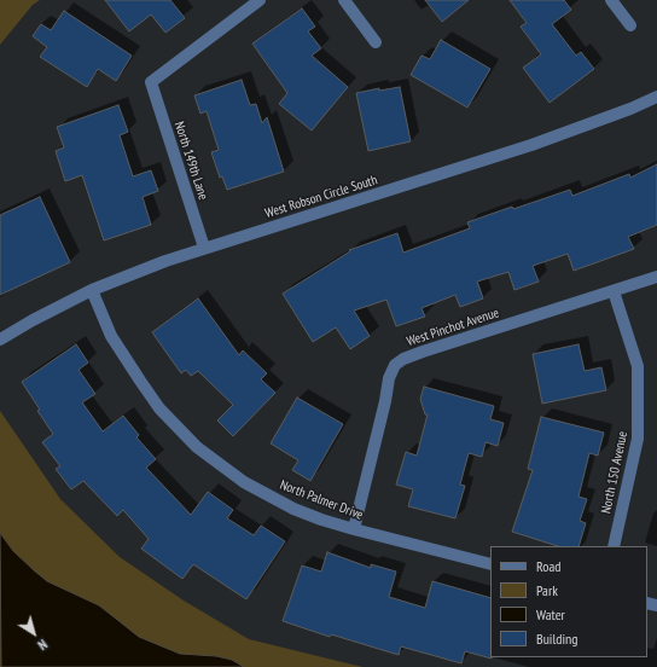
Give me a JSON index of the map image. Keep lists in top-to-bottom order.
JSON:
{
  "streets": {
    "street": [
      "North 149th Lane",
      "West Robson Circle South",
      "West Pinchot Avenue",
      "North 150 Avenue",
      "North Palmer Drive"
    ]
  },
  "crossings": [
    ["North 149th Lane", "West Robson Circle South"],
    ["West Robson Circle South", "North Palmer Drive"],
    ["West Pinchot Avenue", "North 150 Avenue"],
    ["West Pinchot Avenue", "North Palmer Drive"]
  ],
  "legend": [
    "Road",
    "Park",
    "Water",
    "Building"
  ],
  "north": "bottom right"
}
